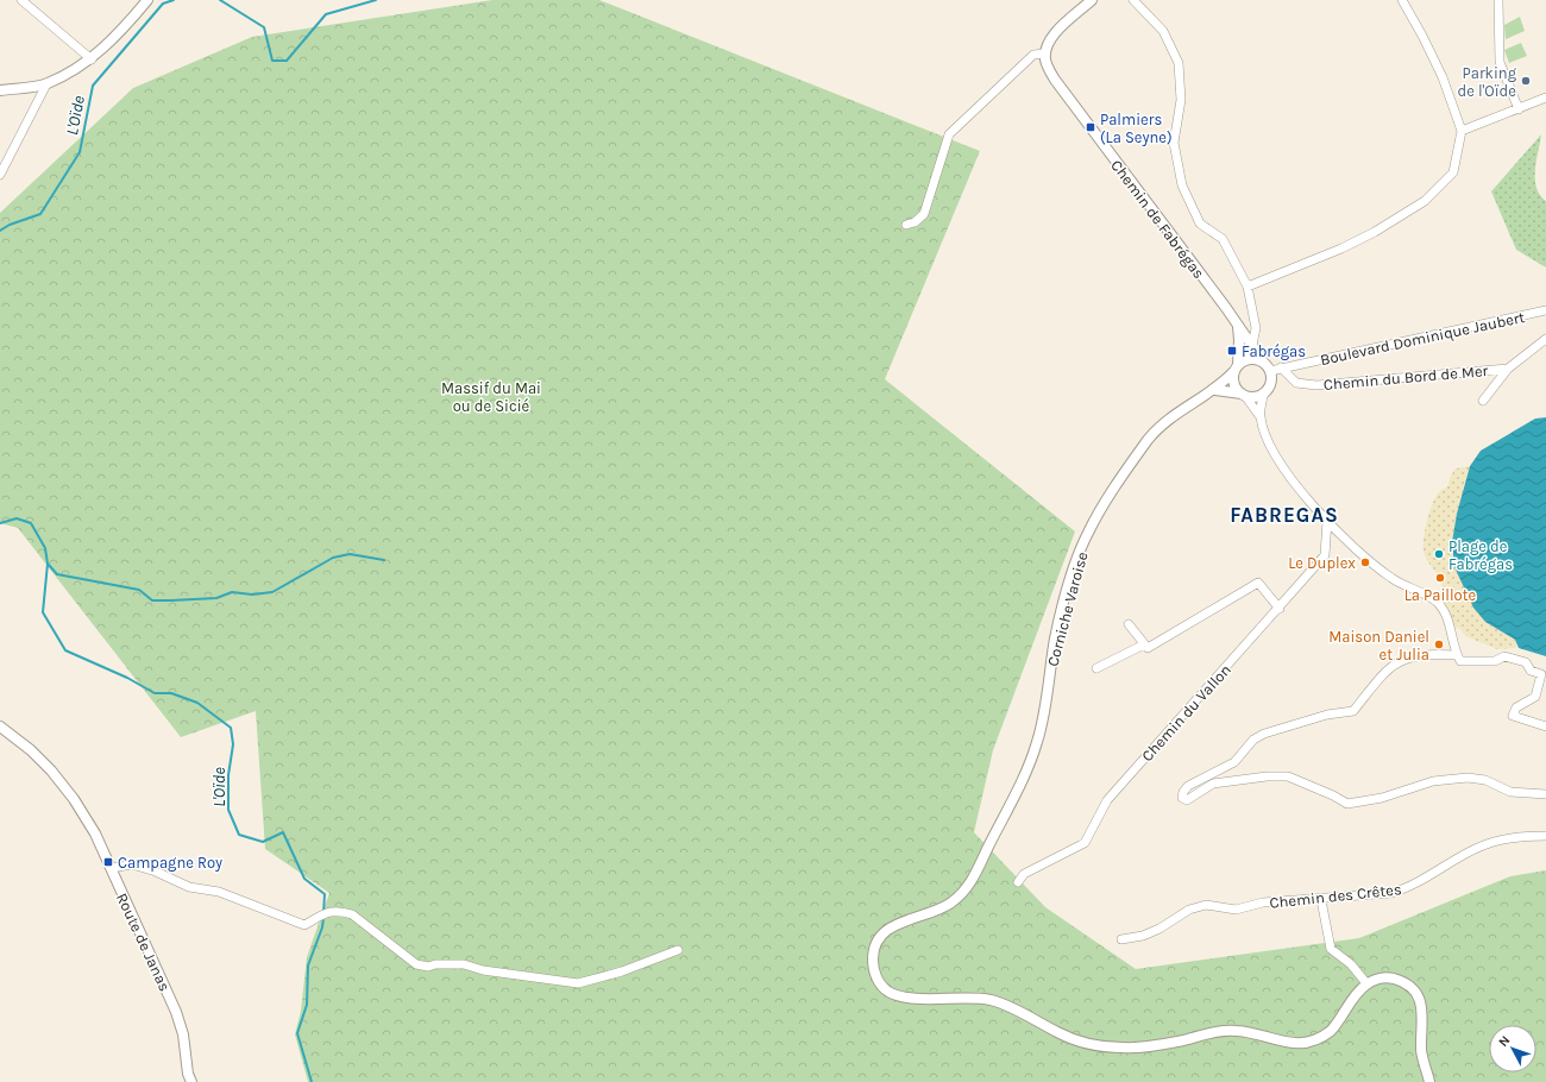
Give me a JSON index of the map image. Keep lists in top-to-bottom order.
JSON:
{
  "streets": {
    "street": [
      "Chemin de Fabrégas",
      "Boulevard Dominique Jaubert",
      "Chemin du Bord de Mer",
      "Corniche Varoise",
      "Chemin du Vallon",
      "Chemin des Crêtes",
      "Route de Janas"
    ]
  },
  "crossings": [
    ["Chemin de Fabrégas", "Boulevard Dominique Jaubert"],
    ["Chemin de Fabrégas", "Corniche Varoise"],
    ["Boulevard Dominique Jaubert", "Chemin du Bord de Mer"],
    ["Boulevard Dominique Jaubert", "Corniche Varoise"]
  ],
  "districts": ["FABREGAS"],
  "water": ["L'Oïde"],
  "parks": ["Massif du Mai ou de Sicié"],
  "places": {
    "other": [
      "Parking de l'Oïde",
      "Plage de Fabrégas",
      "Le Duplex",
      "La Paillote",
      "Maison Daniel et Julia"
    ],
    "transit": ["Palmiers (La Seyne)", "Fabrégas", "Campagne Roy"]
  },
  "north": "top left"
}
